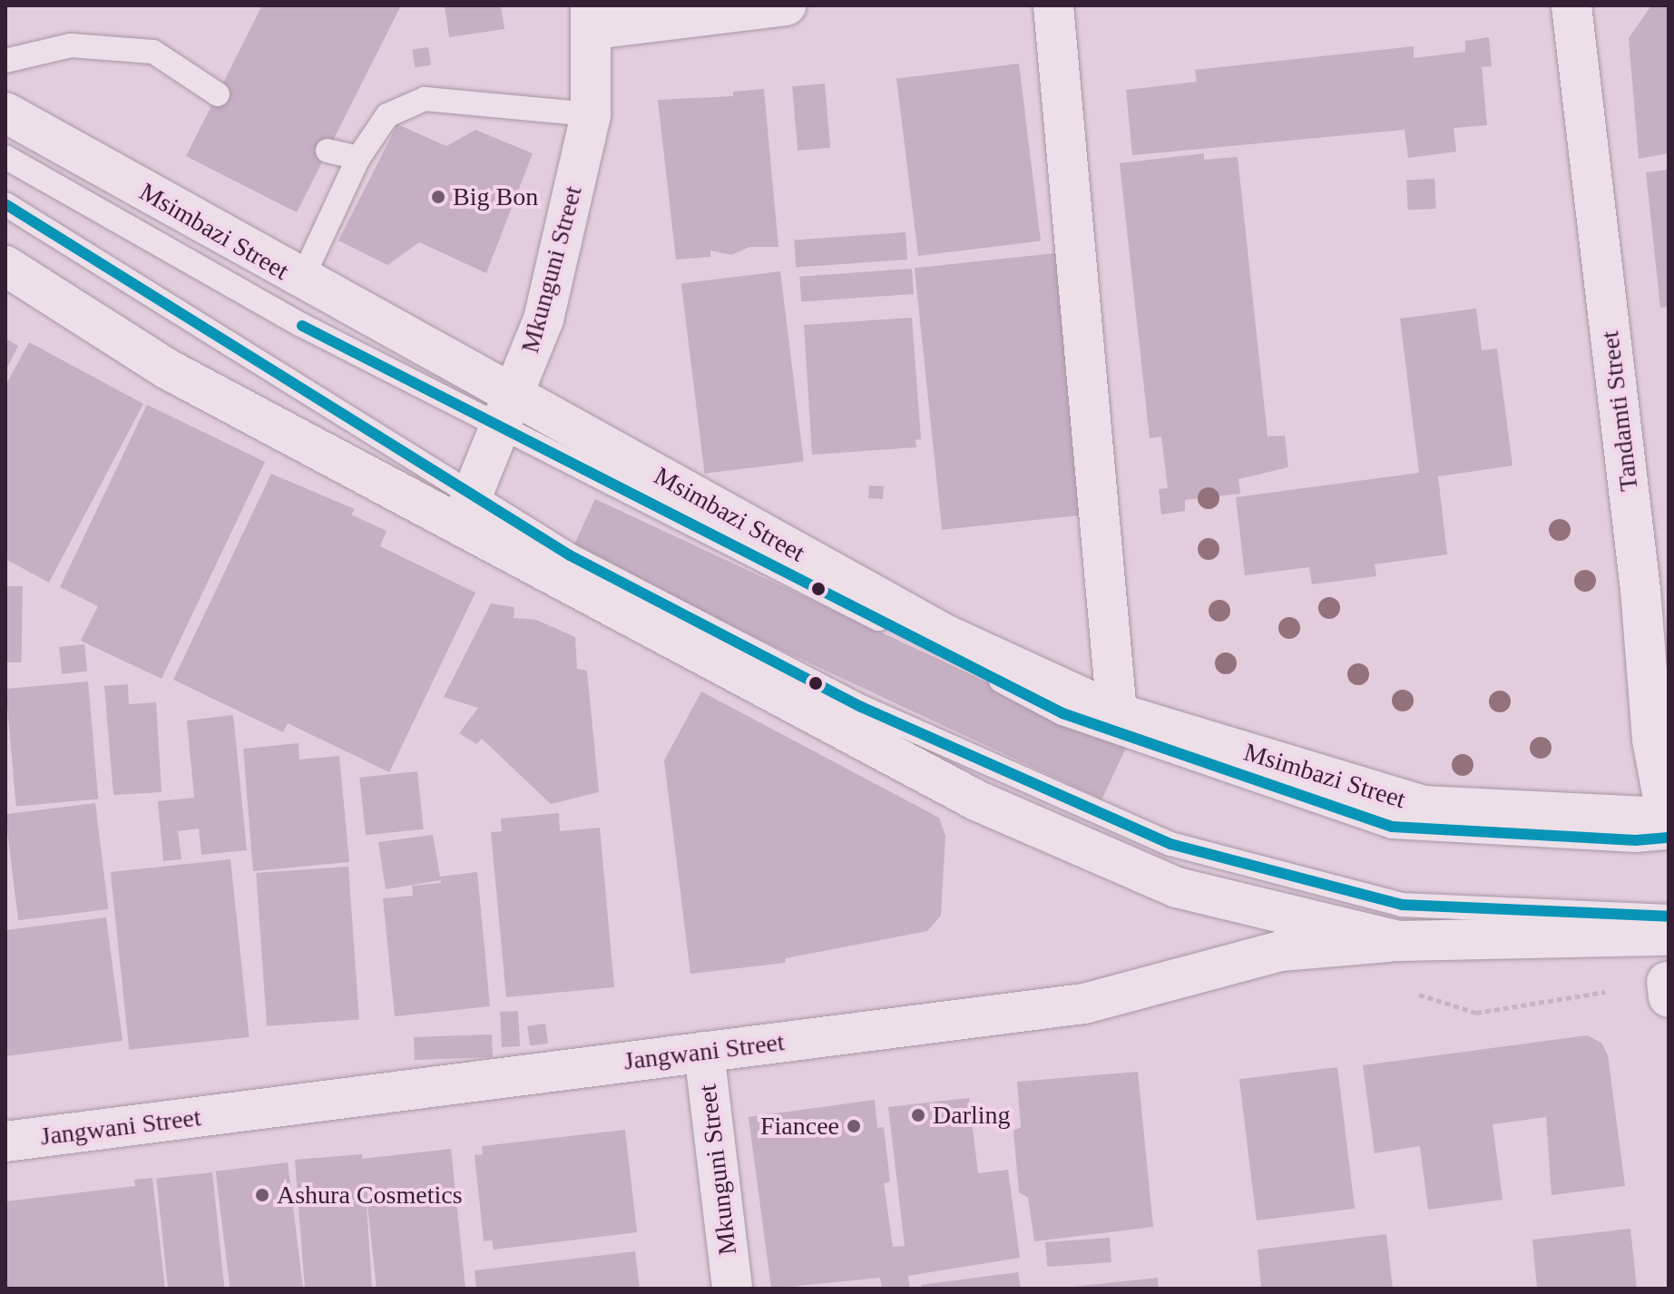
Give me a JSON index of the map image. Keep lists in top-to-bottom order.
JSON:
{
  "streets": {
    "street": [
      "Msimbazi Street",
      "Mkunguni Street",
      "Tandamti Street",
      "Jangwani Street"
    ]
  },
  "crossings": [
    ["Msimbazi Street", "Mkunguni Street"],
    ["Msimbazi Street", "Tandamti Street"],
    ["Mkunguni Street", "Jangwani Street"]
  ],
  "places": [
    "Big Bon",
    "Darling",
    "Fiancee",
    "Ashura Cosmetics"
  ]
}
